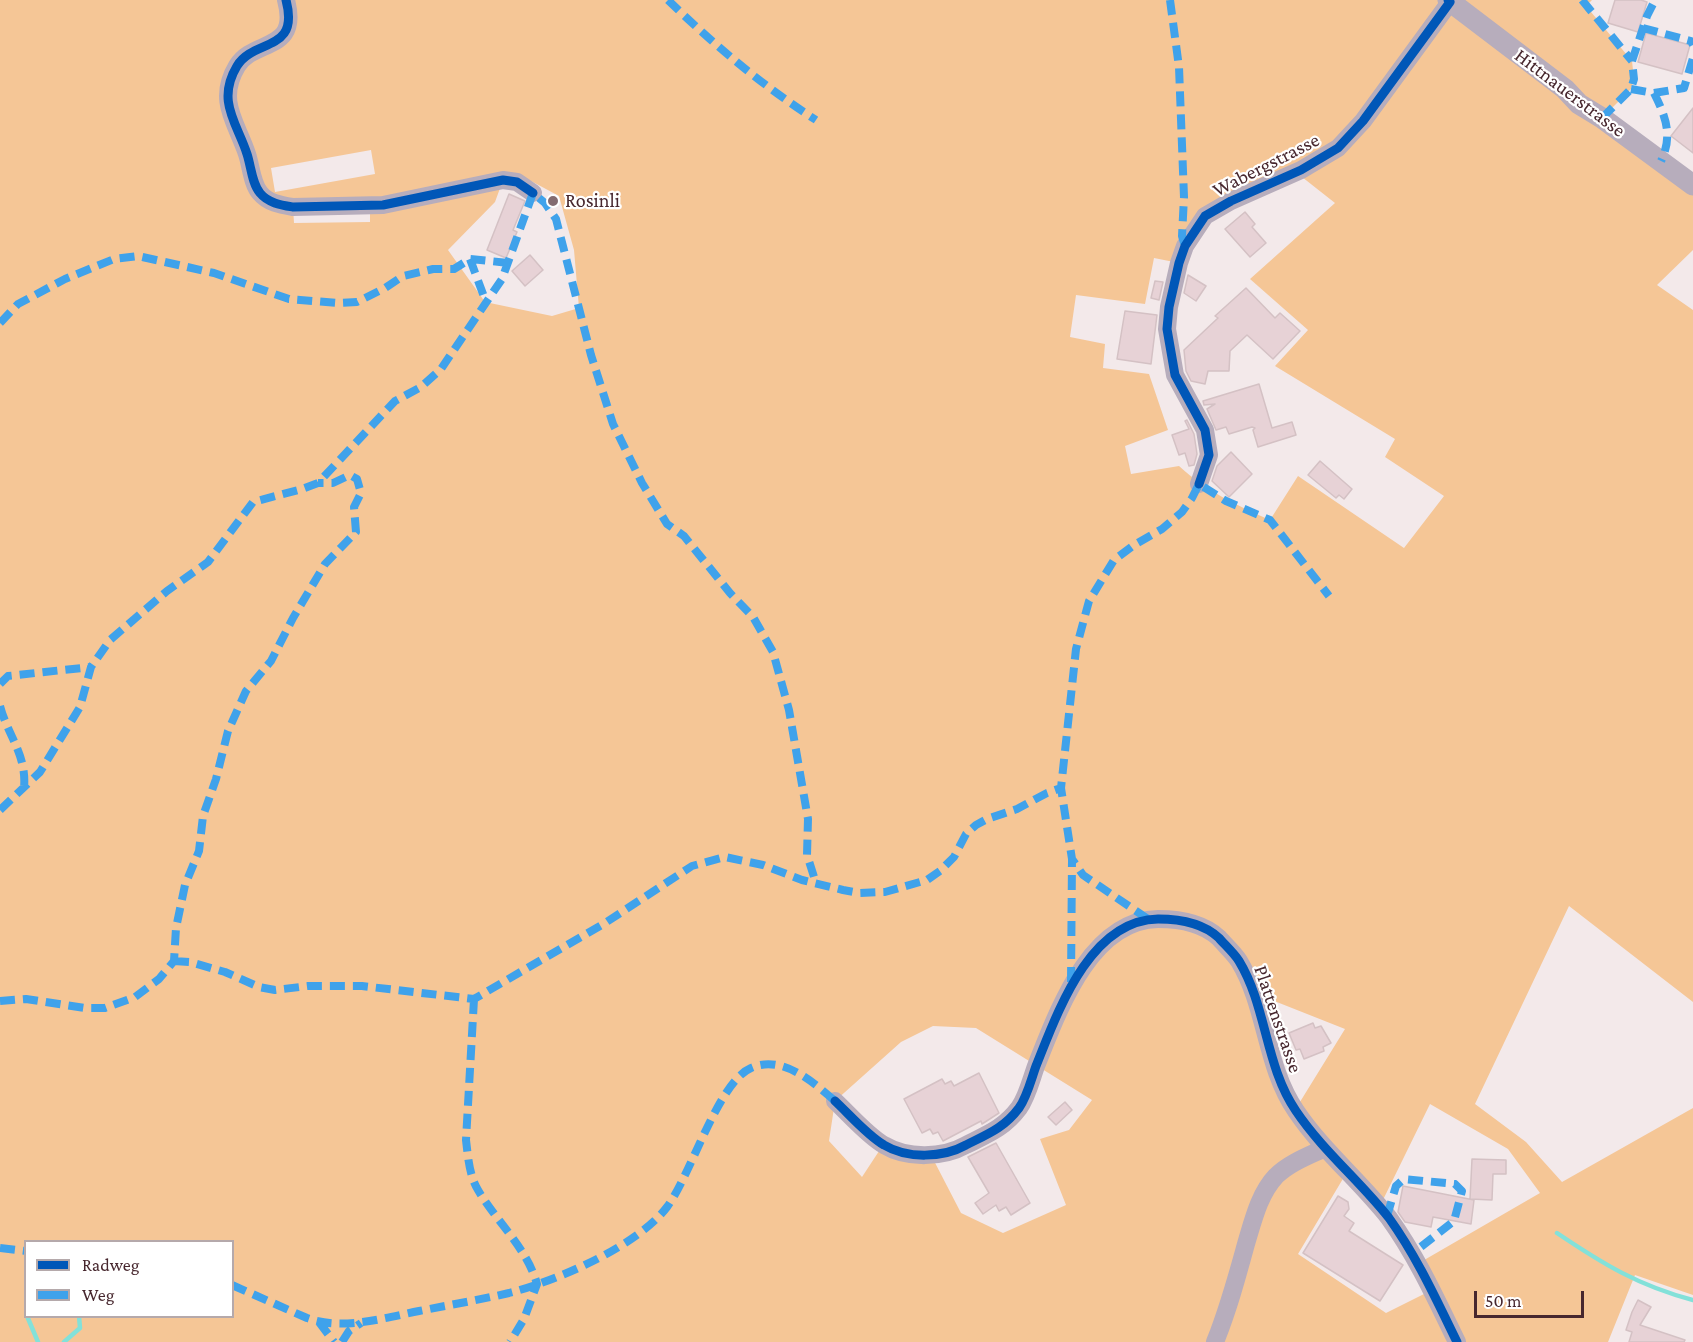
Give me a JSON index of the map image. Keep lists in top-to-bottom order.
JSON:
{
  "streets": {
    "street": ["Hittnauerstrasse", "Wabergstrasse", "Plattenstrasse"]
  },
  "crossings": [
    ["Hittnauerstrasse", "Wabergstrasse"]
  ],
  "places": ["Rosinli"],
  "legend": ["Radweg", "Weg"],
  "scale_bar": "50 m"
}
